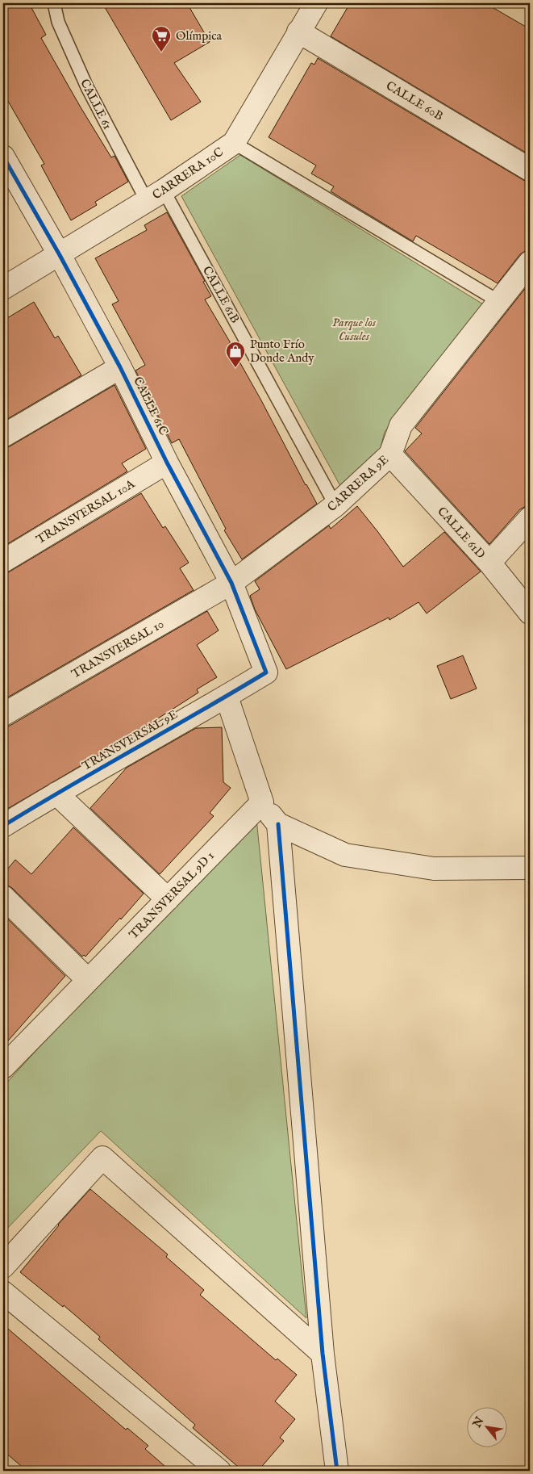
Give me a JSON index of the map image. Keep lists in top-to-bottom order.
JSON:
{
  "streets": {
    "street": [
      "CALLE 60B",
      "CARRERA 10C",
      "CALLE 61C",
      "CARRERA 9E",
      "TRANSVERSAL 10A",
      "CALLE 61D",
      "TRANSVERSAL 10",
      "TRANSVERSAL 9E",
      "TRANSVERSAL 9D 1"
    ],
    "lane": ["CALLE 61", "CALLE 61B"]
  },
  "crossings": [
    ["CALLE 60B", "CARRERA 10C"],
    ["CALLE 61", "CARRERA 10C"],
    ["CALLE 61", "CALLE 61B"],
    ["CARRERA 10C", "CALLE 61B"],
    ["CARRERA 10C", "CALLE 61C"],
    ["CALLE 61B", "CARRERA 9E"],
    ["CALLE 61C", "CARRERA 9E"],
    ["CALLE 61C", "TRANSVERSAL 10A"],
    ["CALLE 61C", "TRANSVERSAL 10"],
    ["CALLE 61C", "TRANSVERSAL 9E"],
    ["CARRERA 9E", "CALLE 61D"],
    ["CARRERA 9E", "TRANSVERSAL 10"]
  ],
  "parks": ["Parque los Cusules"],
  "places": {
    "supermarket": ["Olímpica"],
    "shop": ["Punto Frío Donde Andy"]
  },
  "north": "top left"
}
